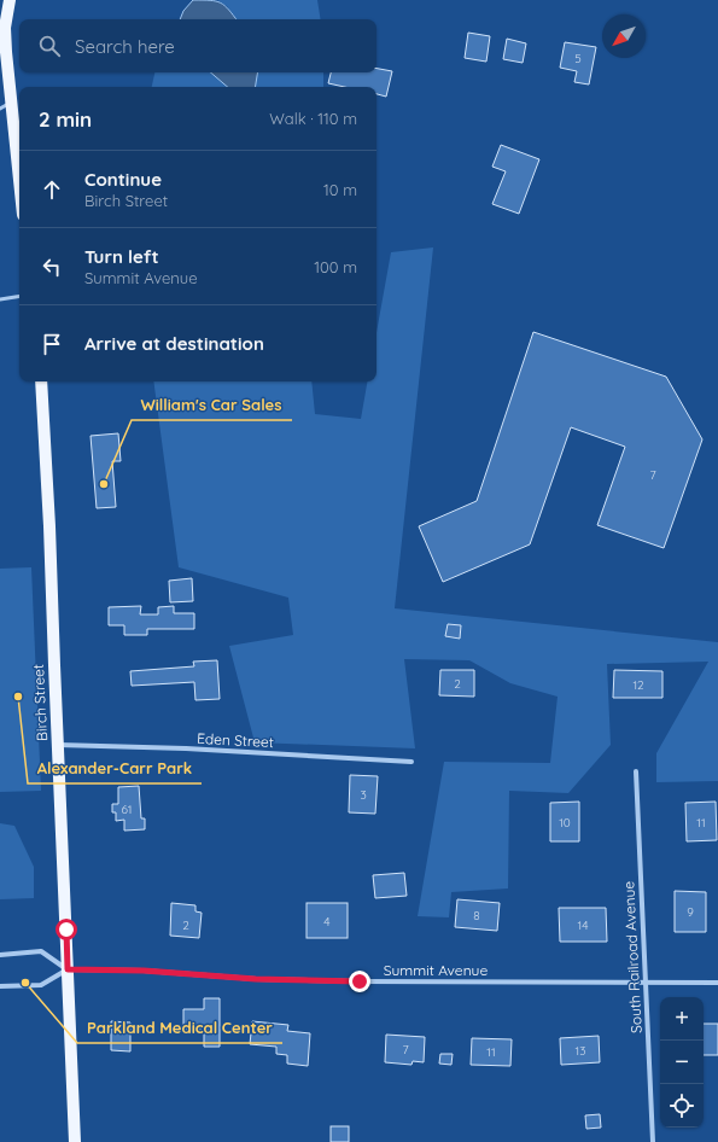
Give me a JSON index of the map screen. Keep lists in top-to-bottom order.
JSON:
{
  "streets": {
    "main road": ["Birch Street"],
    "street": ["Eden Street", "South Railroad Avenue", "Summit Avenue"]
  },
  "crossings": [
    ["Birch Street", "Eden Street"],
    ["Birch Street", "Summit Avenue"],
    ["South Railroad Avenue", "Summit Avenue"]
  ],
  "places": ["William's Car Sales", "Alexander-Carr Park", "Parkland Medical Center"],
  "house_numbers": [
    "5",
    "7",
    "2",
    "12",
    "3",
    "61",
    "10",
    "11",
    "9",
    "8",
    "4",
    "2",
    "14",
    "7",
    "13",
    "11"
  ],
  "north": "bottom left",
  "page": {
    "search": "Search here",
    "heading": ["2 min", "Walk · 110 m"],
    "list": [
      ["Continue", "Birch Street", "10 m"],
      ["Turn left", "Summit Avenue", "100 m"],
      "Arrive at destination"
    ],
    "map_buttons": ["+", "−"]
  }
}
